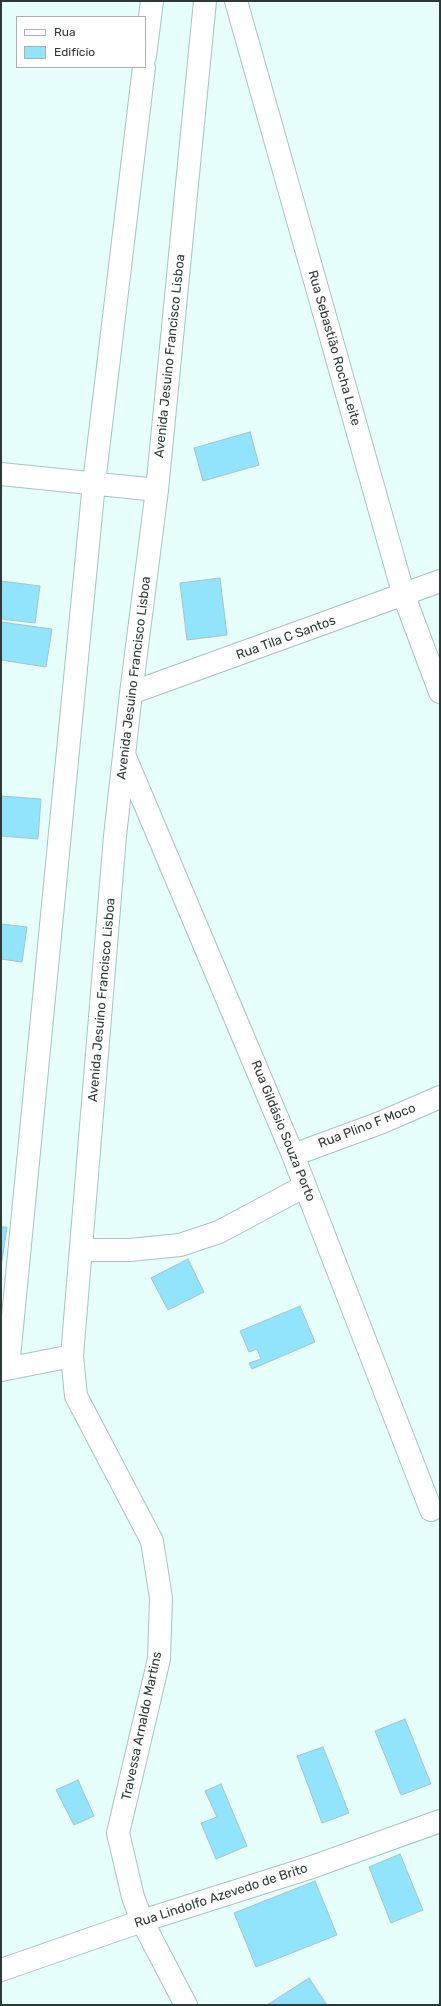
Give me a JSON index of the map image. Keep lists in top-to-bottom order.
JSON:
{
  "streets": {
    "street": [
      "Rua Sebastião Rocha Leite",
      "Avenida Jesuino Francisco Lisboa",
      "Rua Tila C Santos",
      "Rua Plino F Moco",
      "Rua Gildásio Souza Porto",
      "Travessa Arnaldo Martins",
      "Rua Lindolfo Azevedo de Brito"
    ]
  },
  "crossings": [
    ["Rua Sebastião Rocha Leite", "Rua Tila C Santos"],
    ["Avenida Jesuino Francisco Lisboa", "Rua Tila C Santos"],
    ["Avenida Jesuino Francisco Lisboa", "Rua Gildásio Souza Porto"],
    ["Avenida Jesuino Francisco Lisboa", "Travessa Arnaldo Martins"],
    ["Rua Plino F Moco", "Rua Gildásio Souza Porto"],
    ["Travessa Arnaldo Martins", "Rua Lindolfo Azevedo de Brito"]
  ],
  "legend": ["Rua", "Edifício"]
}
